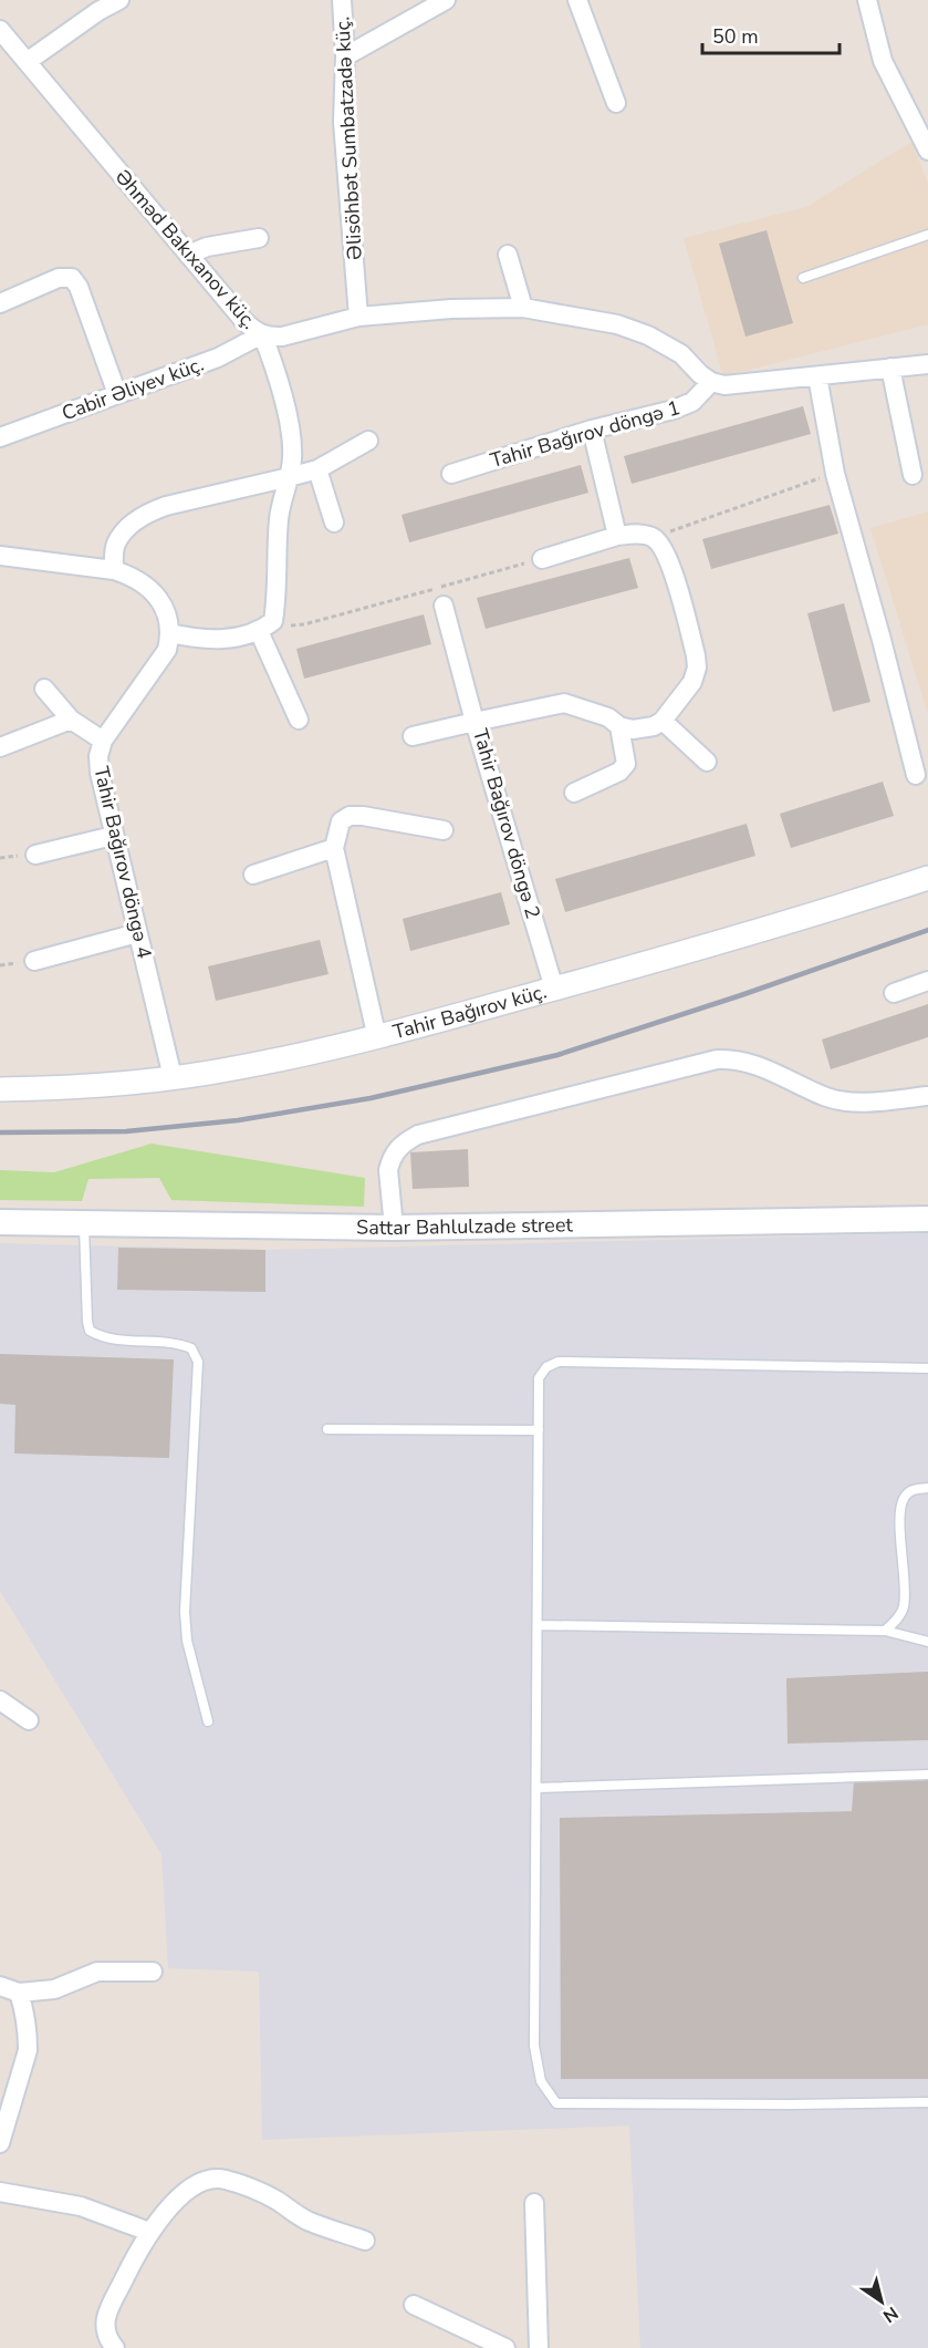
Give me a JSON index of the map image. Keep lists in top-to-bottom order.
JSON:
{
  "streets": {
    "main road": ["Sattar Bahlulzade street"],
    "street": [
      "Əlisöhbət Sumbatzadə küç.",
      "Əhməd Bakıxanov küç.",
      "Cabir Əliyev küç.",
      "Tahir Bağırov döngə 1",
      "Tahir Bağırov döngə 2",
      "Tahir Bağırov döngə 4",
      "Tahir Bağırov küç."
    ]
  },
  "crossings": [
    ["Əlisöhbət Sumbatzadə küç.", "Əhməd Bakıxanov küç."],
    ["Əhməd Bakıxanov küç.", "Cabir Əliyev küç."],
    ["Əhməd Bakıxanov küç.", "Tahir Bağırov döngə 1"],
    ["Tahir Bağırov döngə 2", "Tahir Bağırov küç."],
    ["Tahir Bağırov döngə 4", "Tahir Bağırov küç."]
  ],
  "scale_bar": "50 m",
  "north": "bottom right"
}
